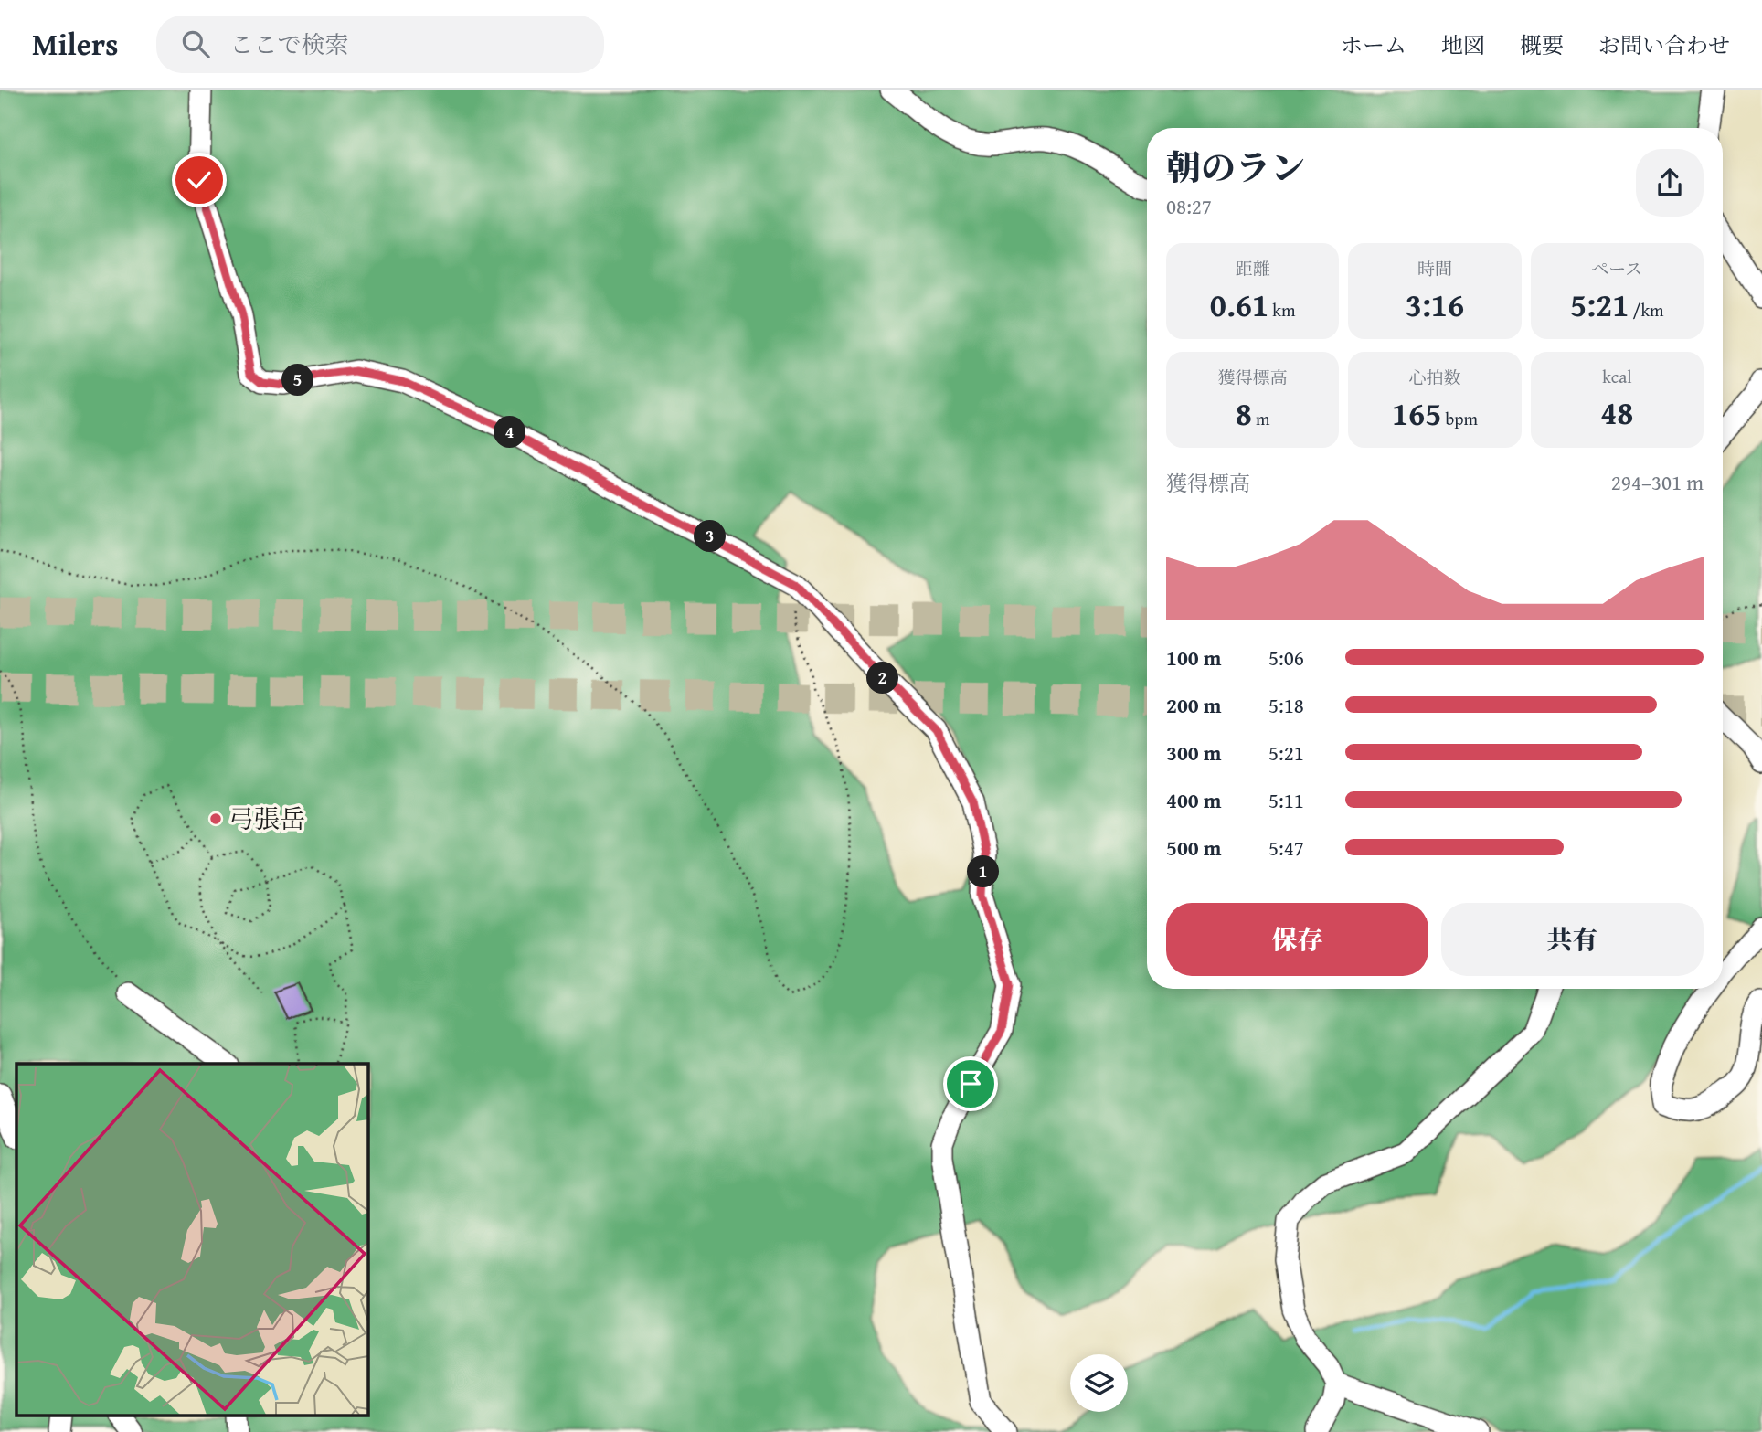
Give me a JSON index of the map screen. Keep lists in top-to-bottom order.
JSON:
{
  "places": ["弓張岳"],
  "page": {
    "header": "Milers",
    "search": "ここで検索",
    "nav": [
      "ホーム",
      "地図",
      "概要",
      "お問い合わせ"
    ],
    "heading": ["朝のラン", "08:27"],
    "stats": [
      ["距離", "0.61 km"],
      ["時間", "3:16"],
      ["ペース", "5:21 /km"],
      ["獲得標高", "8 m"],
      ["心拍数", "165 bpm"],
      ["kcal", "48"]
    ],
    "pins": [
      "5",
      "4",
      "3",
      "2",
      "1"
    ],
    "chart": ["獲得標高", "294–301 m"],
    "list": [
      {
        "name": "100 m",
        "note": "5:06"
      },
      {
        "name": "200 m",
        "note": "5:18"
      },
      {
        "name": "300 m",
        "note": "5:21"
      },
      {
        "name": "400 m",
        "note": "5:11"
      },
      {
        "name": "500 m",
        "note": "5:47"
      }
    ],
    "buttons": ["保存", "共有"]
  }
}
